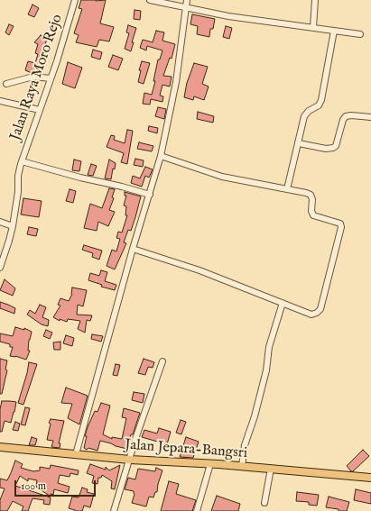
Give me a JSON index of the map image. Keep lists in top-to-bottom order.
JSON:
{
  "streets": {
    "main road": ["Jalan Jepara-Bangsri"],
    "street": ["Jalan Raya Moro Rejo"]
  },
  "scale_bar": "100 m"
}
